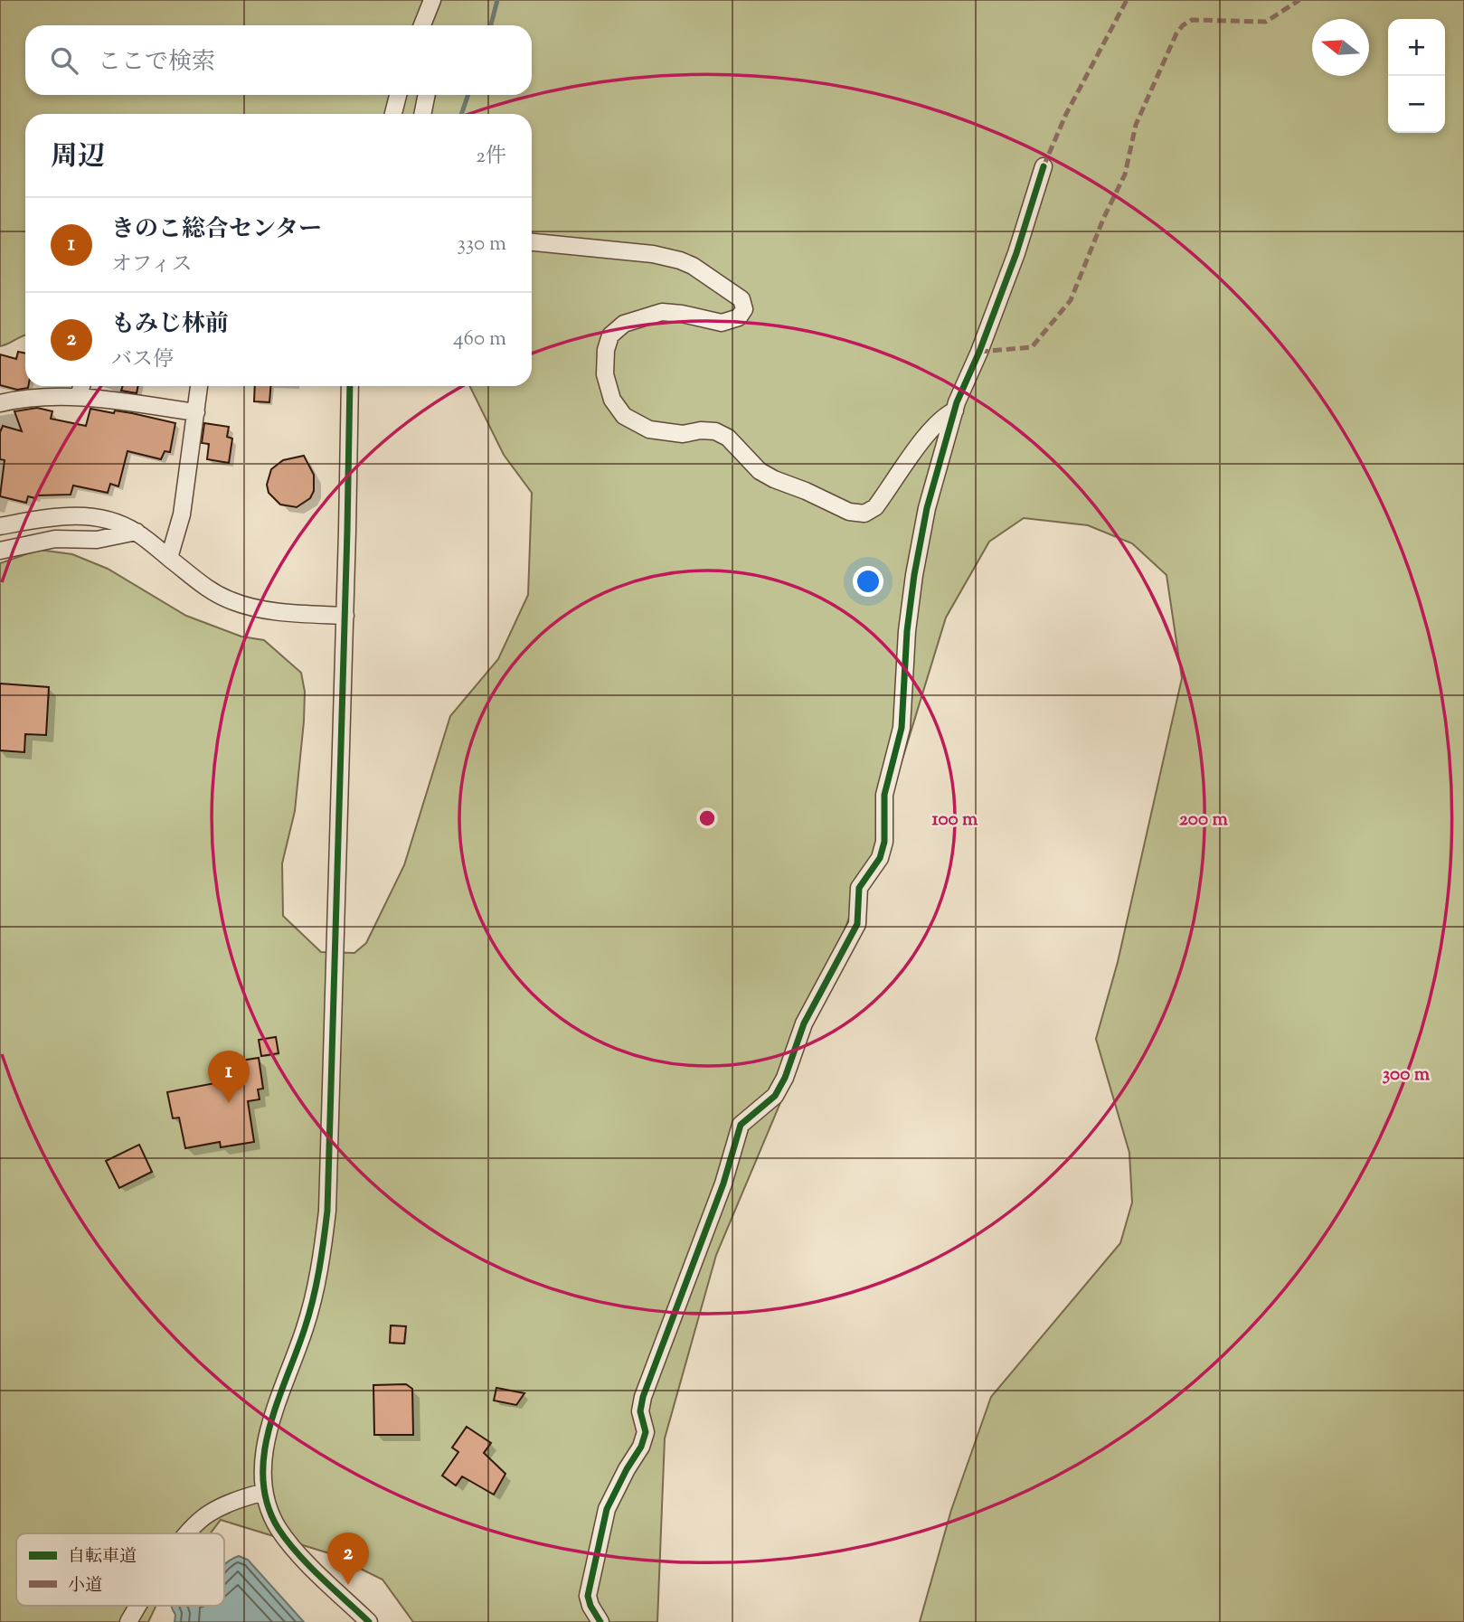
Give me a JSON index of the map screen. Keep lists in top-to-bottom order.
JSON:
{
  "legend": ["自転車道", "小道"],
  "north": "left",
  "page": {
    "map_buttons": ["+", "−"],
    "search": "ここで検索",
    "heading": ["周辺", "2件"],
    "list": [
      {
        "mark": "1",
        "name": "きのこ総合センター",
        "note": "オフィス",
        "value": "330 m"
      },
      {
        "mark": "2",
        "name": "もみじ林前",
        "note": "バス停",
        "value": "460 m"
      }
    ],
    "pins": ["1", "2"]
  },
  "rings": ["100 m", "200 m", "300 m"]
}
